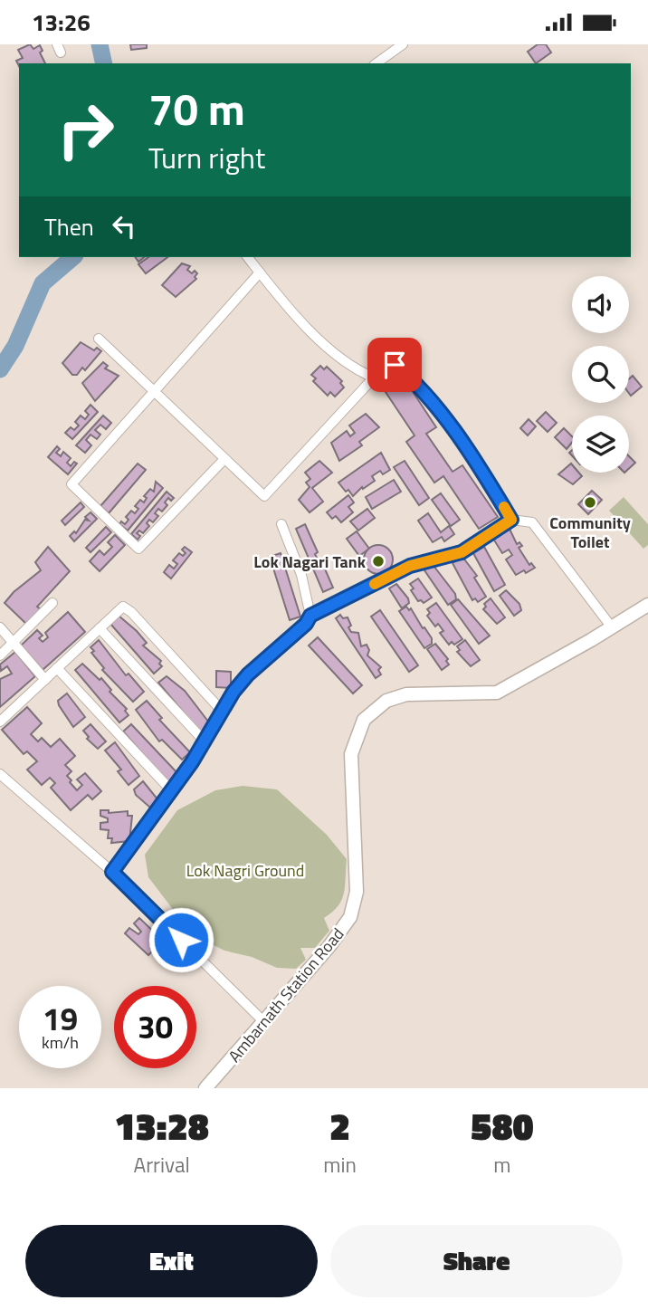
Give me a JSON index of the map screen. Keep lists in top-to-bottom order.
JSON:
{
  "streets": {
    "main road": ["Ambarnath Station Road"]
  },
  "parks": ["Lok Nagri Ground"],
  "places": ["Community Toilet", "Lok Nagari Tank"],
  "page": {
    "status": "13:26",
    "turn": ["70 m", "Turn right"],
    "then": "Then",
    "speed": "19 km/h",
    "limit": "30",
    "eta": [
      "13:28",
      "Arrival",
      "2",
      "min",
      "580",
      "m"
    ],
    "buttons": ["Exit", "Share"]
  }
}
